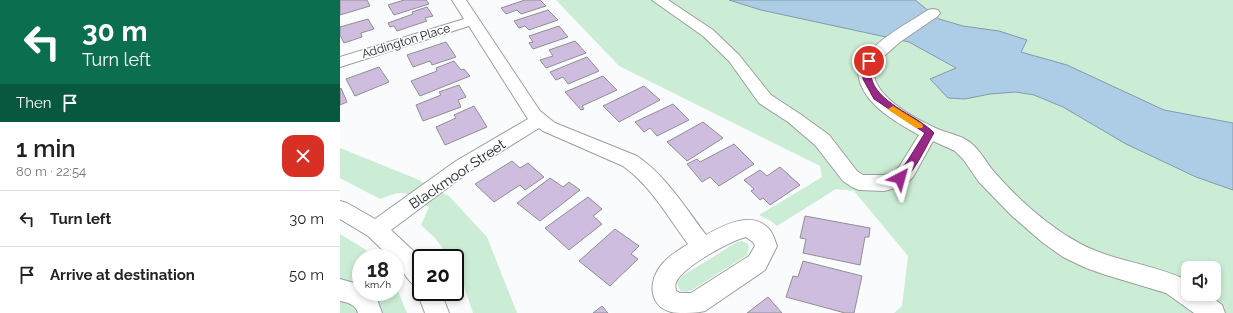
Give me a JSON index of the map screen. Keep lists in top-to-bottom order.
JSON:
{
  "streets": {
    "street": ["Addington Place", "Blackmoor Street"]
  },
  "page": {
    "turn": ["30 m", "Turn left"],
    "then": "Then",
    "heading": ["1 min", "80 m · 22:54"],
    "list": [
      {
        "name": "Turn left",
        "value": "30 m"
      },
      {
        "name": "Arrive at destination",
        "value": "50 m"
      }
    ],
    "speed": "18 km/h",
    "limit": "20"
  }
}
